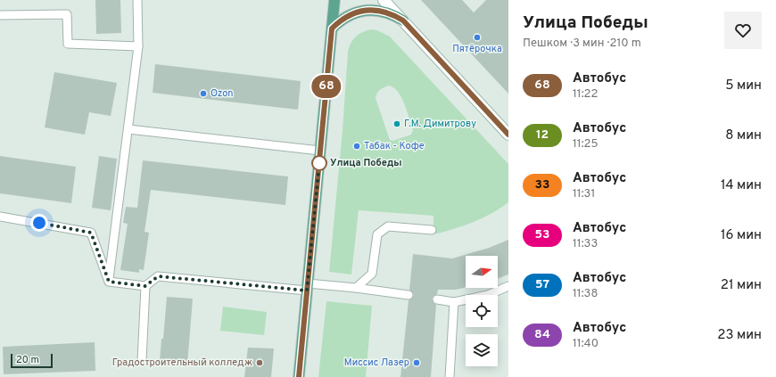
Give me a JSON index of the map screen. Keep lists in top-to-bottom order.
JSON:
{
  "places": [
    "Пятёрочка",
    "Ozon",
    "Г.М. Димитрову",
    "Табак - Кофе",
    "Улица Победы",
    "Градостроительный колледж",
    "Миссис Лазер"
  ],
  "lines": ["bus line 68"],
  "scale_bar": "20 m",
  "north": "right",
  "page": {
    "on_map": "68",
    "heading": ["Улица Победы", "Пешком · 3 мин · 210 m"],
    "list": [
      {
        "mark": "68",
        "name": "Автобус",
        "note": "11:22",
        "value": "5 мин"
      },
      {
        "mark": "12",
        "name": "Автобус",
        "note": "11:25",
        "value": "8 мин"
      },
      {
        "mark": "33",
        "name": "Автобус",
        "note": "11:31",
        "value": "14 мин"
      },
      {
        "mark": "53",
        "name": "Автобус",
        "note": "11:33",
        "value": "16 мин"
      },
      {
        "mark": "57",
        "name": "Автобус",
        "note": "11:38",
        "value": "21 мин"
      },
      {
        "mark": "84",
        "name": "Автобус",
        "note": "11:40",
        "value": "23 мин"
      }
    ],
    "scale": "20 m"
  }
}
